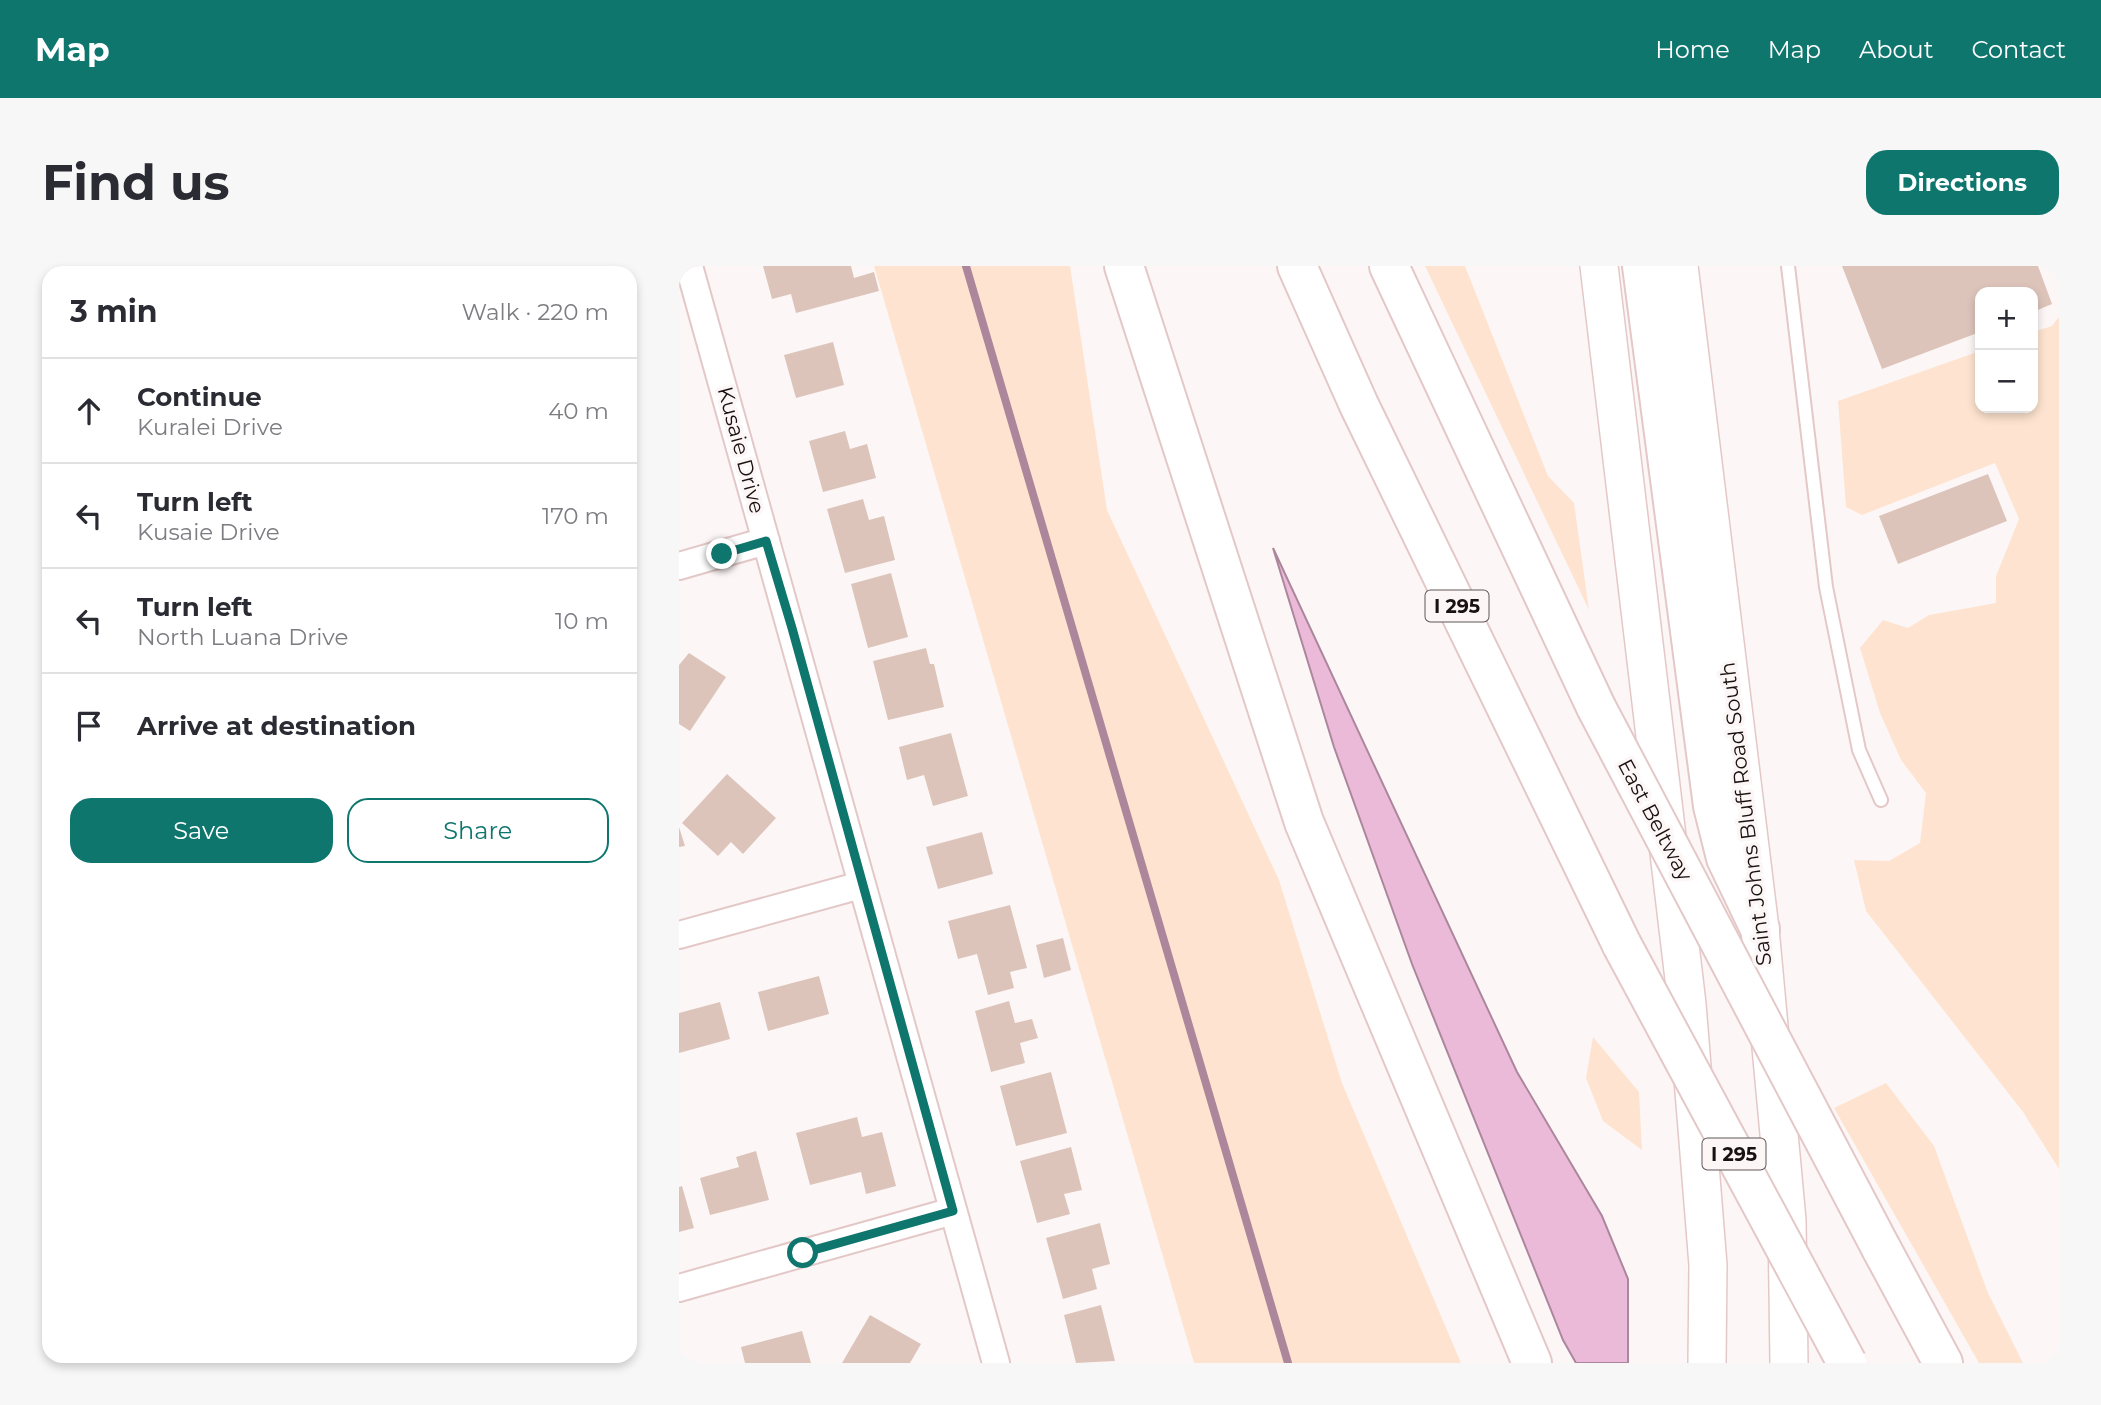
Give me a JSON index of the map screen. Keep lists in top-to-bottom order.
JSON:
{
  "streets": {
    "highway": ["I 295", "East Beltway"],
    "main road": ["Saint Johns Bluff Road South"],
    "street": ["Kusaie Drive"]
  },
  "page": {
    "header": "Map",
    "nav": [
      "Home",
      "Map",
      "About",
      "Contact"
    ],
    "buttons": [
      "Directions",
      ["Save", "Share"]
    ],
    "title": "Find us",
    "heading": ["3 min", "Walk · 220 m"],
    "map_buttons": ["+", "−"],
    "list": [
      ["Continue", "Kuralei Drive", "40 m"],
      ["Turn left", "Kusaie Drive", "170 m"],
      ["Turn left", "North Luana Drive", "10 m"],
      "Arrive at destination"
    ]
  }
}
